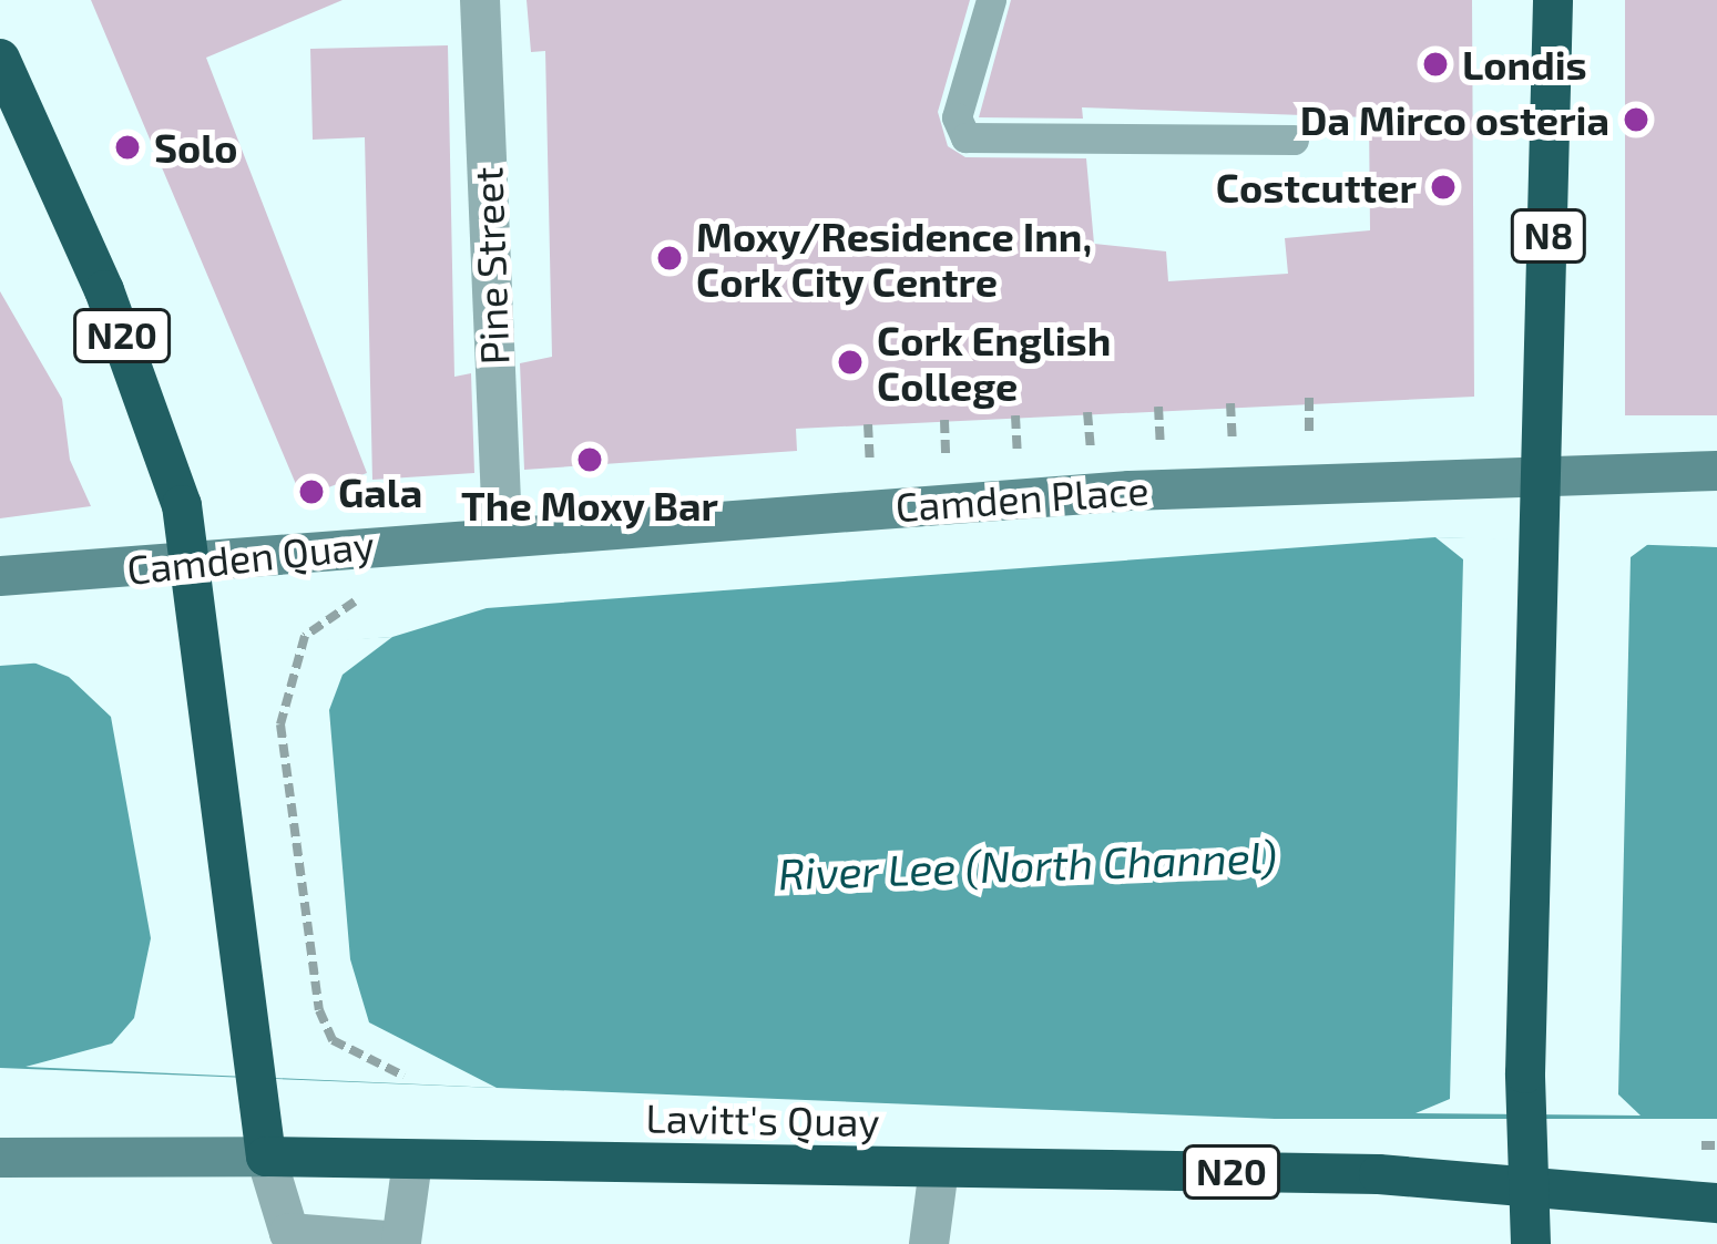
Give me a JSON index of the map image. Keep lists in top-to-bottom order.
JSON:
{
  "streets": {
    "highway": ["N8", "N20", "Lavitt's Quay"],
    "street": ["Pine Street", "Camden Place", "Camden Quay"]
  },
  "crossings": [
    ["N8", "Camden Place"],
    ["N8", "Lavitt's Quay"],
    ["Pine Street", "Camden Place"],
    ["Pine Street", "Camden Quay"],
    ["N20", "Camden Quay"],
    ["N20", "Lavitt's Quay"],
    ["Camden Place", "Camden Quay"]
  ],
  "water": ["River Lee (North Channel)"],
  "places": [
    "Londis",
    "Da Mirco osteria",
    "Solo",
    "Costcutter",
    "Moxy/Residence Inn, Cork City Centre",
    "Cork English College",
    "The Moxy Bar",
    "Gala"
  ]
}
